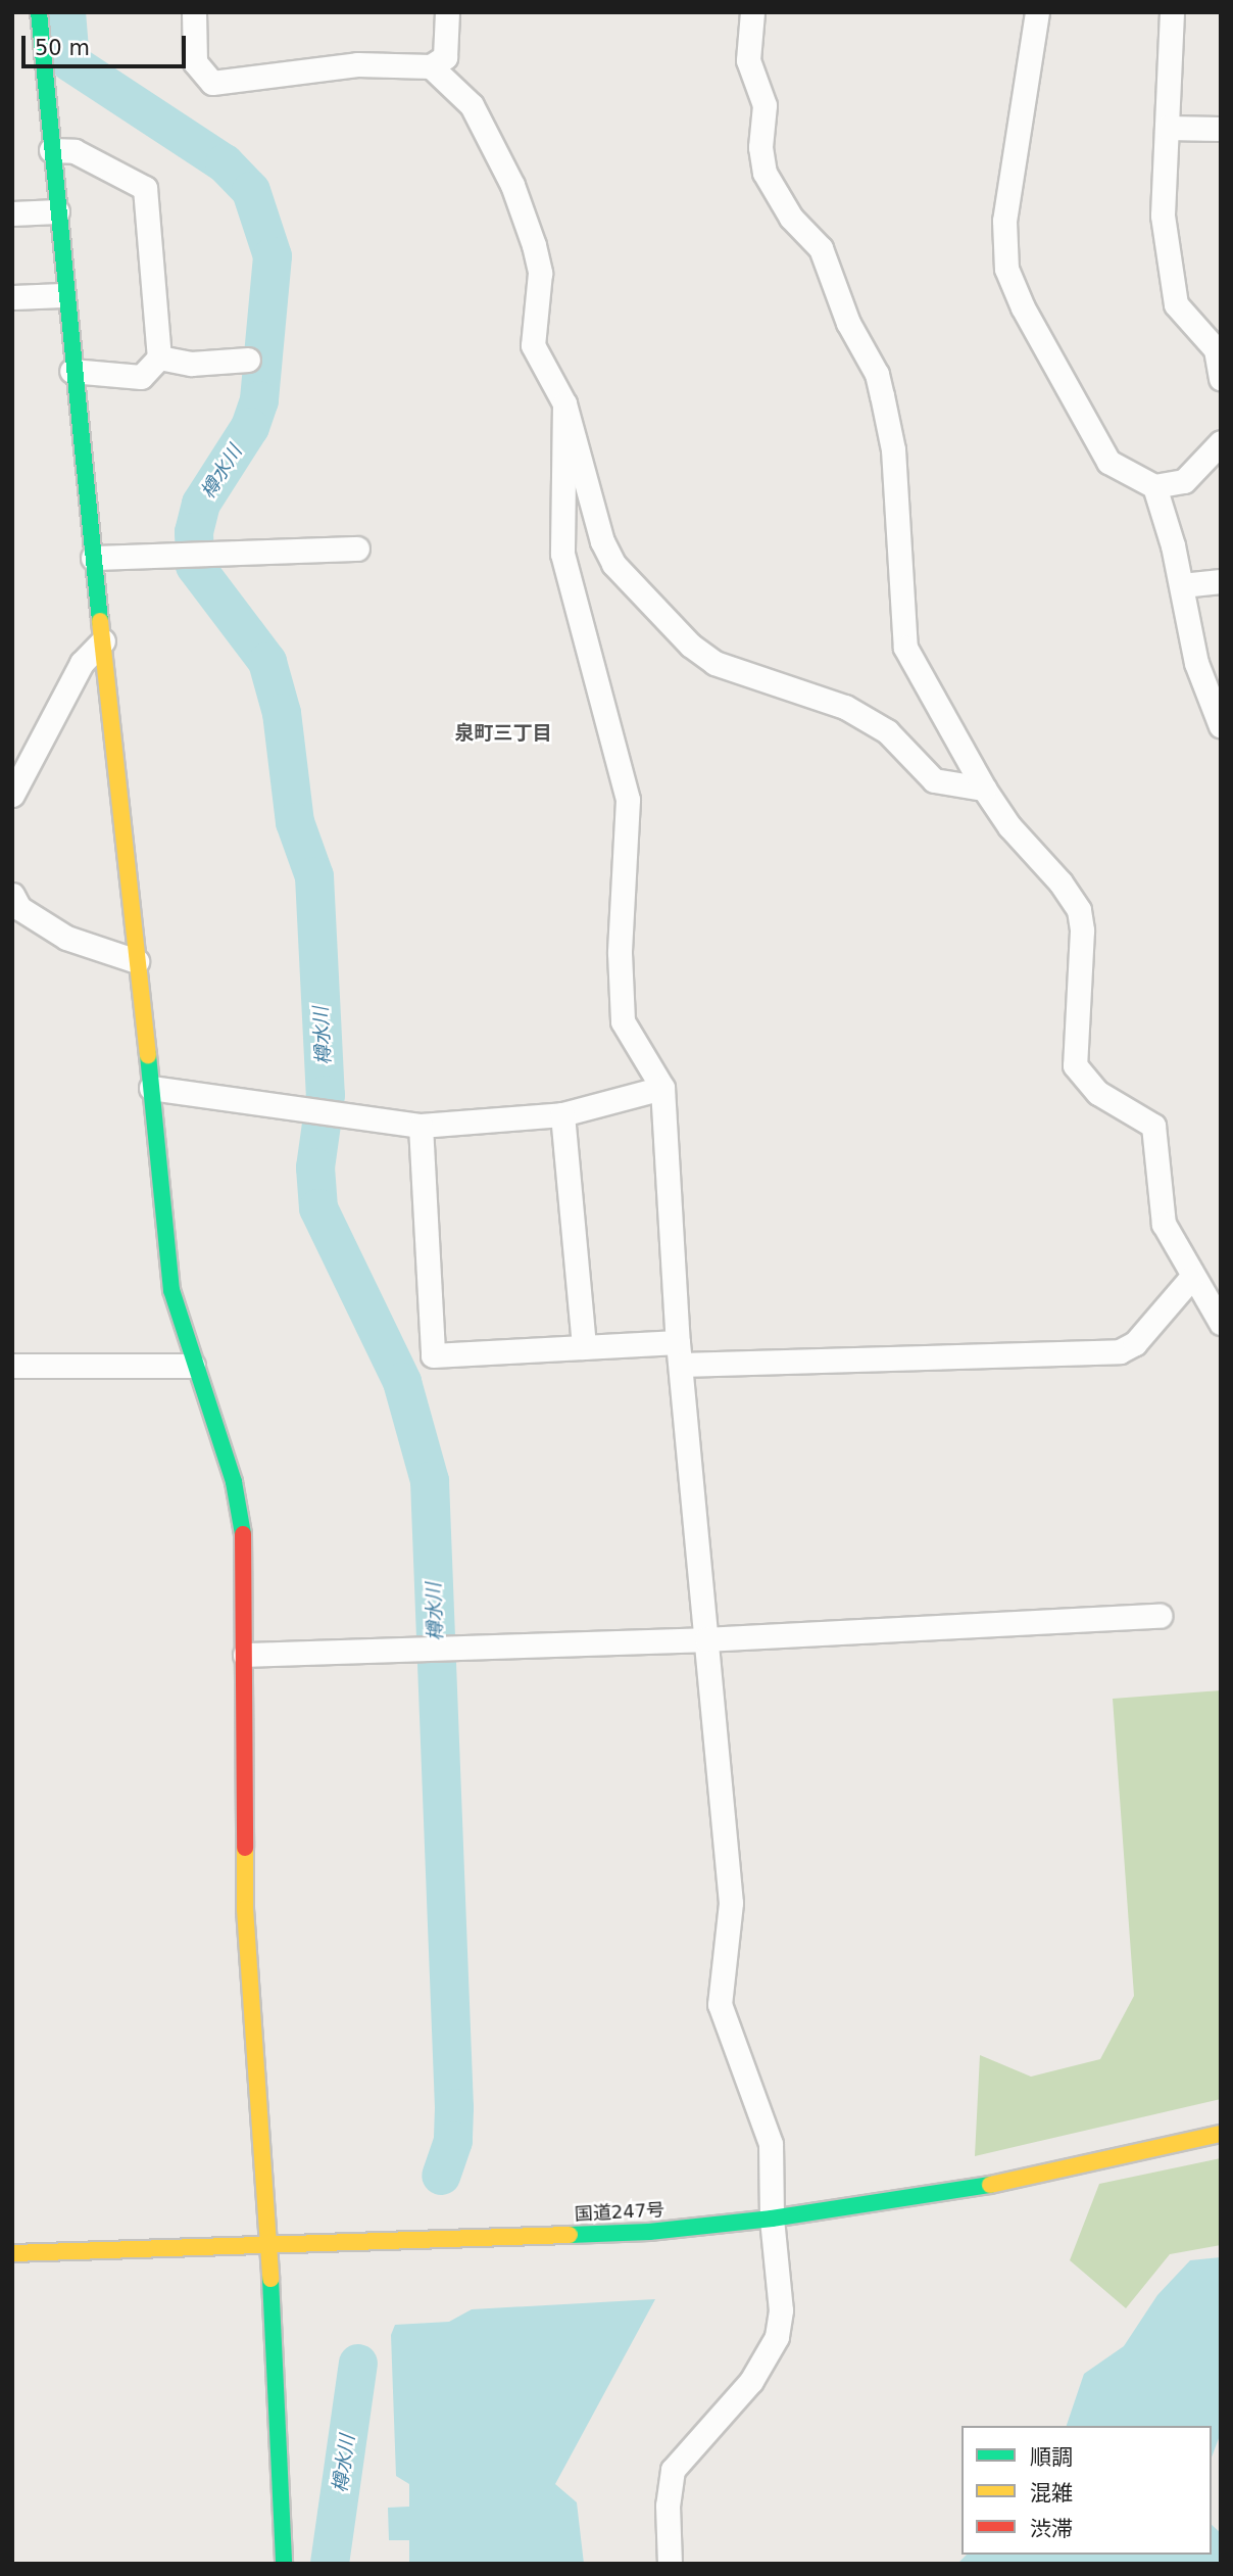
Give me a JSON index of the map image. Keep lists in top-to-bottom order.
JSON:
{
  "streets": {
    "main road": ["国道247号"]
  },
  "districts": ["泉町三丁目"],
  "water": ["樽水川"],
  "legend": ["順調", "混雑", "渋滞"],
  "scale_bar": "50 m"
}
